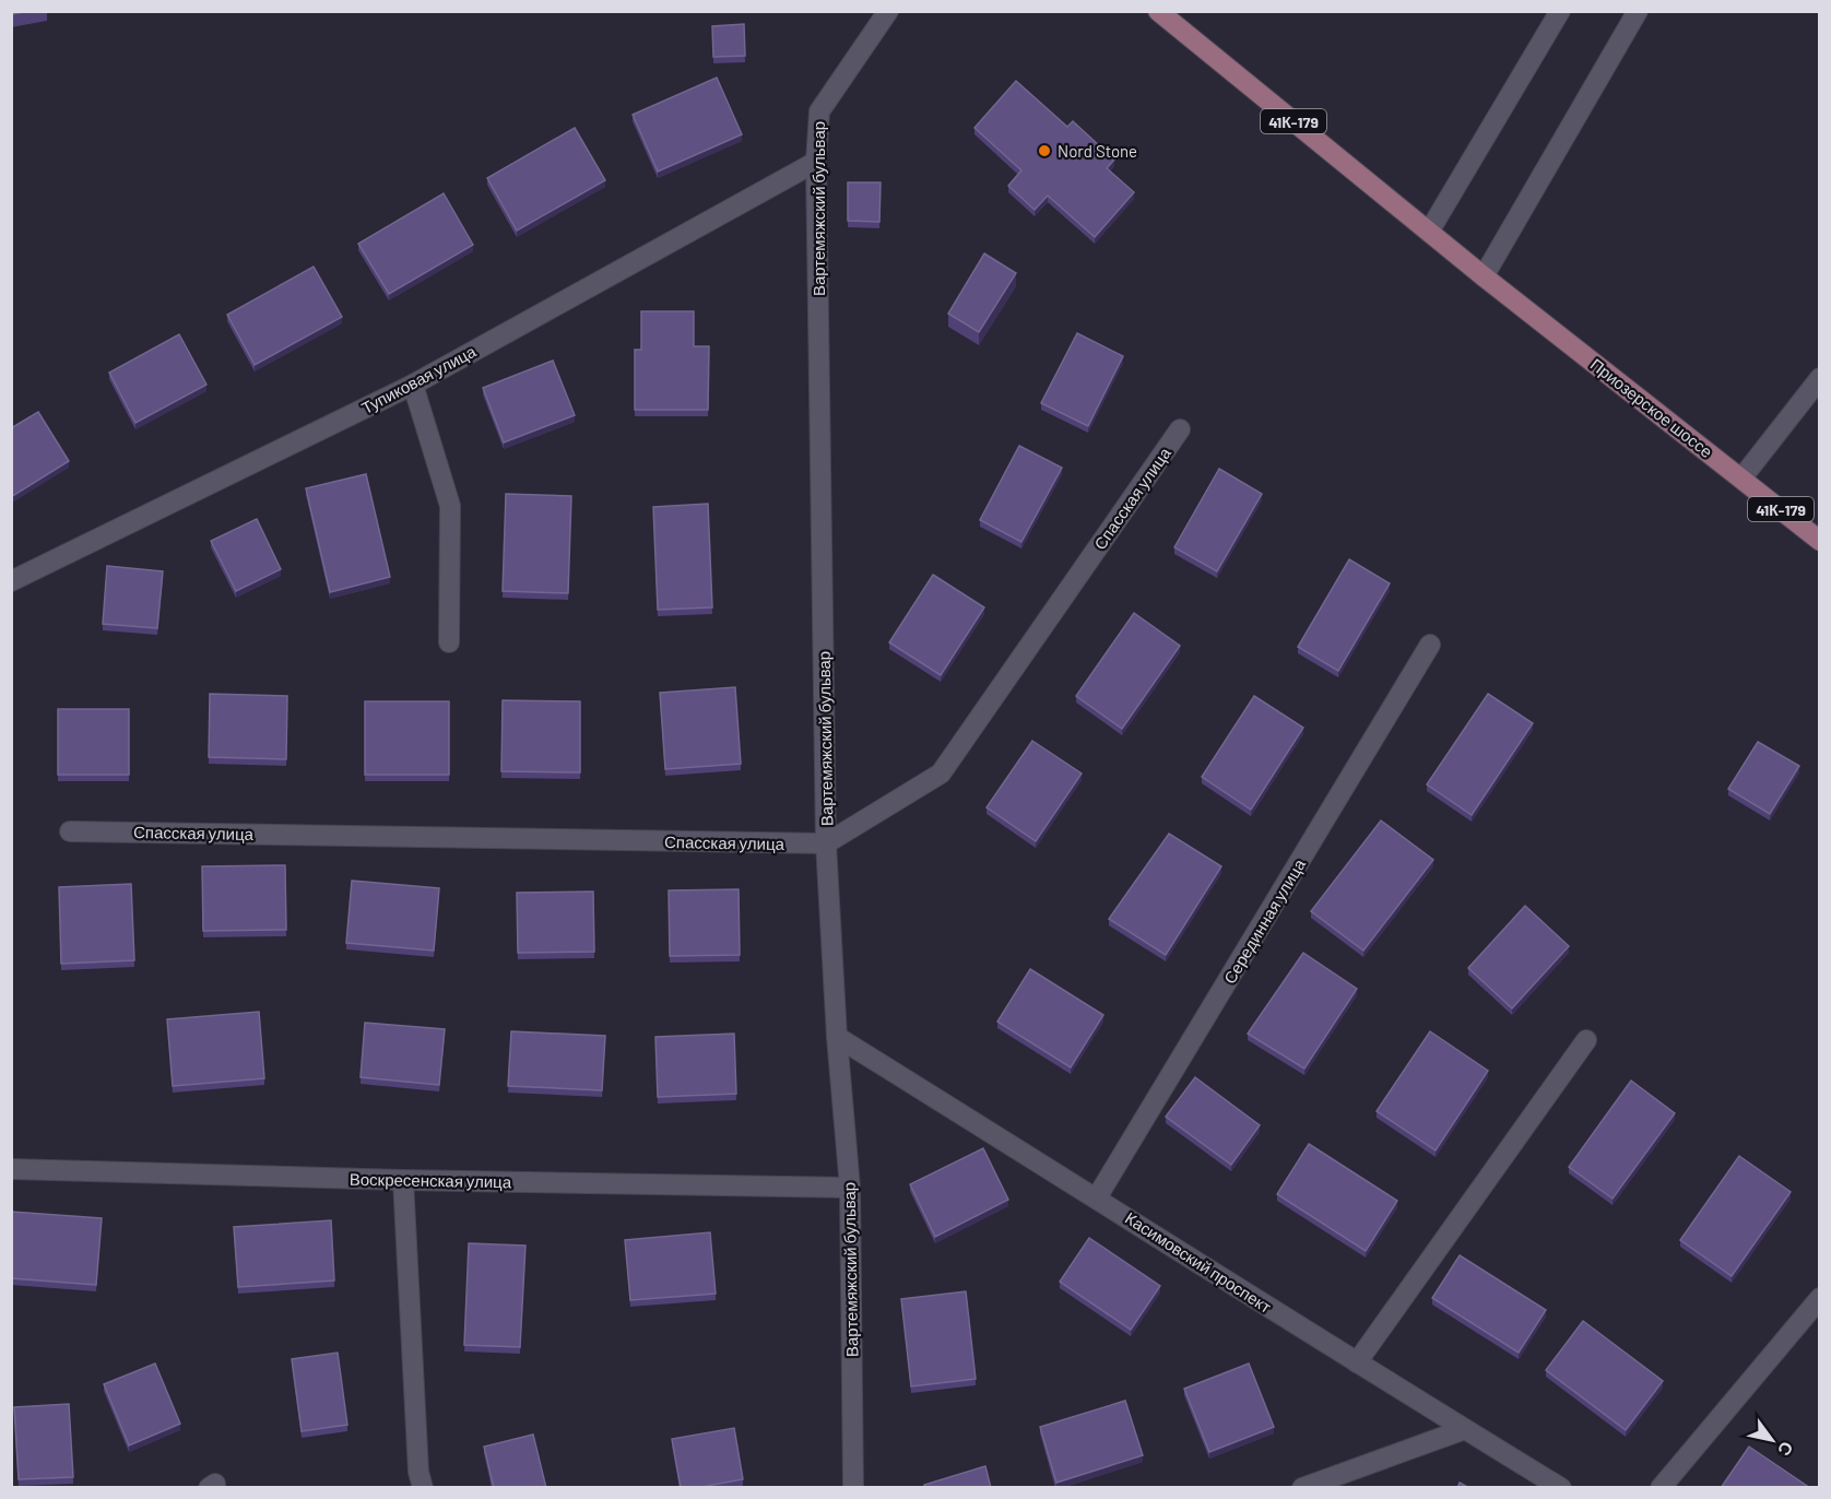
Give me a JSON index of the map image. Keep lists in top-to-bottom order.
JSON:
{
  "streets": {
    "main road": ["41К-179", "Приозерское шоссе"],
    "street": [
      "Вартемяжский бульвар",
      "Тупиковая улица",
      "Спасская улица",
      "Серединная улица",
      "Воскресенская улица",
      "Касимовский проспект"
    ]
  },
  "crossings": [
    ["41К-179", "Приозерское шоссе"],
    ["Вартемяжский бульвар", "Тупиковая улица"],
    ["Вартемяжский бульвар", "Спасская улица"],
    ["Вартемяжский бульвар", "Воскресенская улица"],
    ["Вартемяжский бульвар", "Касимовский проспект"],
    ["Серединная улица", "Касимовский проспект"]
  ],
  "places": ["Nord Stone"],
  "north": "bottom right"
}
